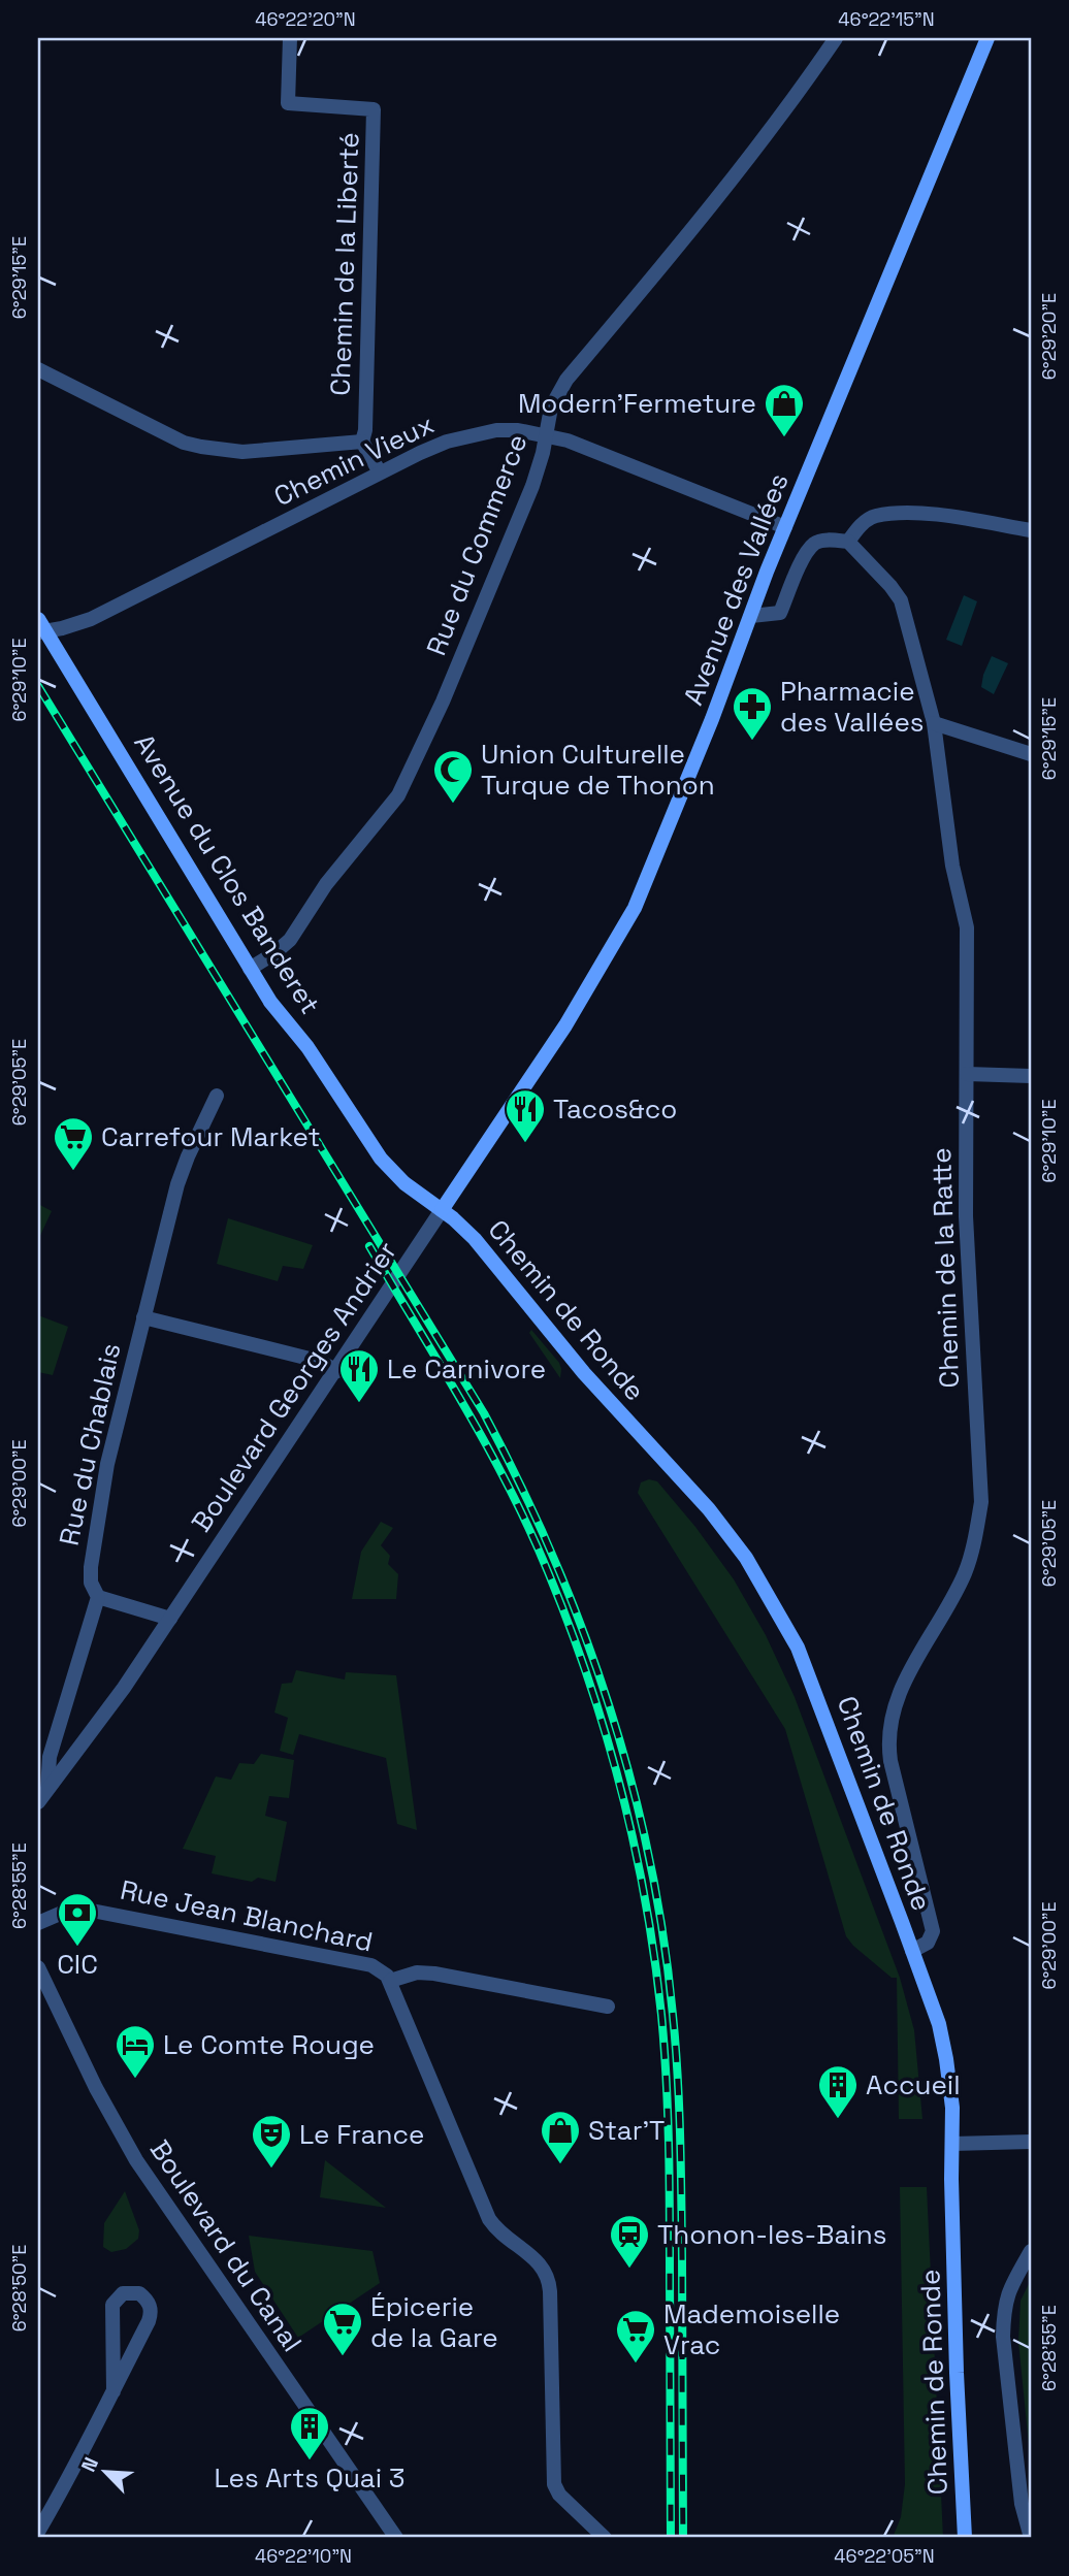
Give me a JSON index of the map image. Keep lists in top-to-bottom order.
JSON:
{
  "streets": {
    "main road": ["Avenue des Vallées", "Avenue du Clos Banderet", "Chemin de Ronde"],
    "street": [
      "Chemin de la Liberté",
      "Chemin Vieux",
      "Rue du Commerce",
      "Chemin de la Ratte",
      "Boulevard Georges Andrier",
      "Rue du Chablais",
      "Rue Jean Blanchard",
      "Boulevard du Canal"
    ]
  },
  "crossings": [
    ["Chemin Vieux", "Rue du Commerce"],
    ["Chemin Vieux", "Avenue des Vallées"],
    ["Chemin Vieux", "Avenue du Clos Banderet"],
    ["Rue du Commerce", "Avenue du Clos Banderet"],
    ["Avenue des Vallées", "Avenue du Clos Banderet"],
    ["Avenue des Vallées", "Chemin de Ronde"],
    ["Avenue des Vallées", "Boulevard Georges Andrier"],
    ["Avenue du Clos Banderet", "Chemin de Ronde"],
    ["Avenue du Clos Banderet", "Boulevard Georges Andrier"],
    ["Chemin de la Ratte", "Chemin de Ronde"],
    ["Chemin de Ronde", "Boulevard Georges Andrier"],
    ["Boulevard Georges Andrier", "Rue du Chablais"]
  ],
  "places": {
    "shop": ["Modern'Fermeture", "Star'T"],
    "pharmacy": ["Pharmacie des Vallées"],
    "mosque": ["Union Culturelle Turque de Thonon"],
    "restaurant": ["Tacos&co", "Le Carnivore"],
    "supermarket": ["Carrefour Market", "Épicerie de la Gare", "Mademoiselle Vrac"],
    "bank": ["CIC"],
    "hotel": ["Le Comte Rouge"],
    "building": ["Accueil", "Les Arts Quai 3"],
    "theatre": ["Le France"],
    "station": ["Thonon-les-Bains"]
  },
  "north": "top left",
  "coordinates": [
    "46°22'20\"N",
    "46°22'15\"N",
    "6°29'15\"E",
    "6°29'20\"E",
    "6°29'10\"E",
    "6°29'05\"E",
    "6°29'00\"E",
    "6°28'55\"E",
    "6°28'50\"E",
    "46°22'10\"N",
    "46°22'05\"N"
  ]
}
